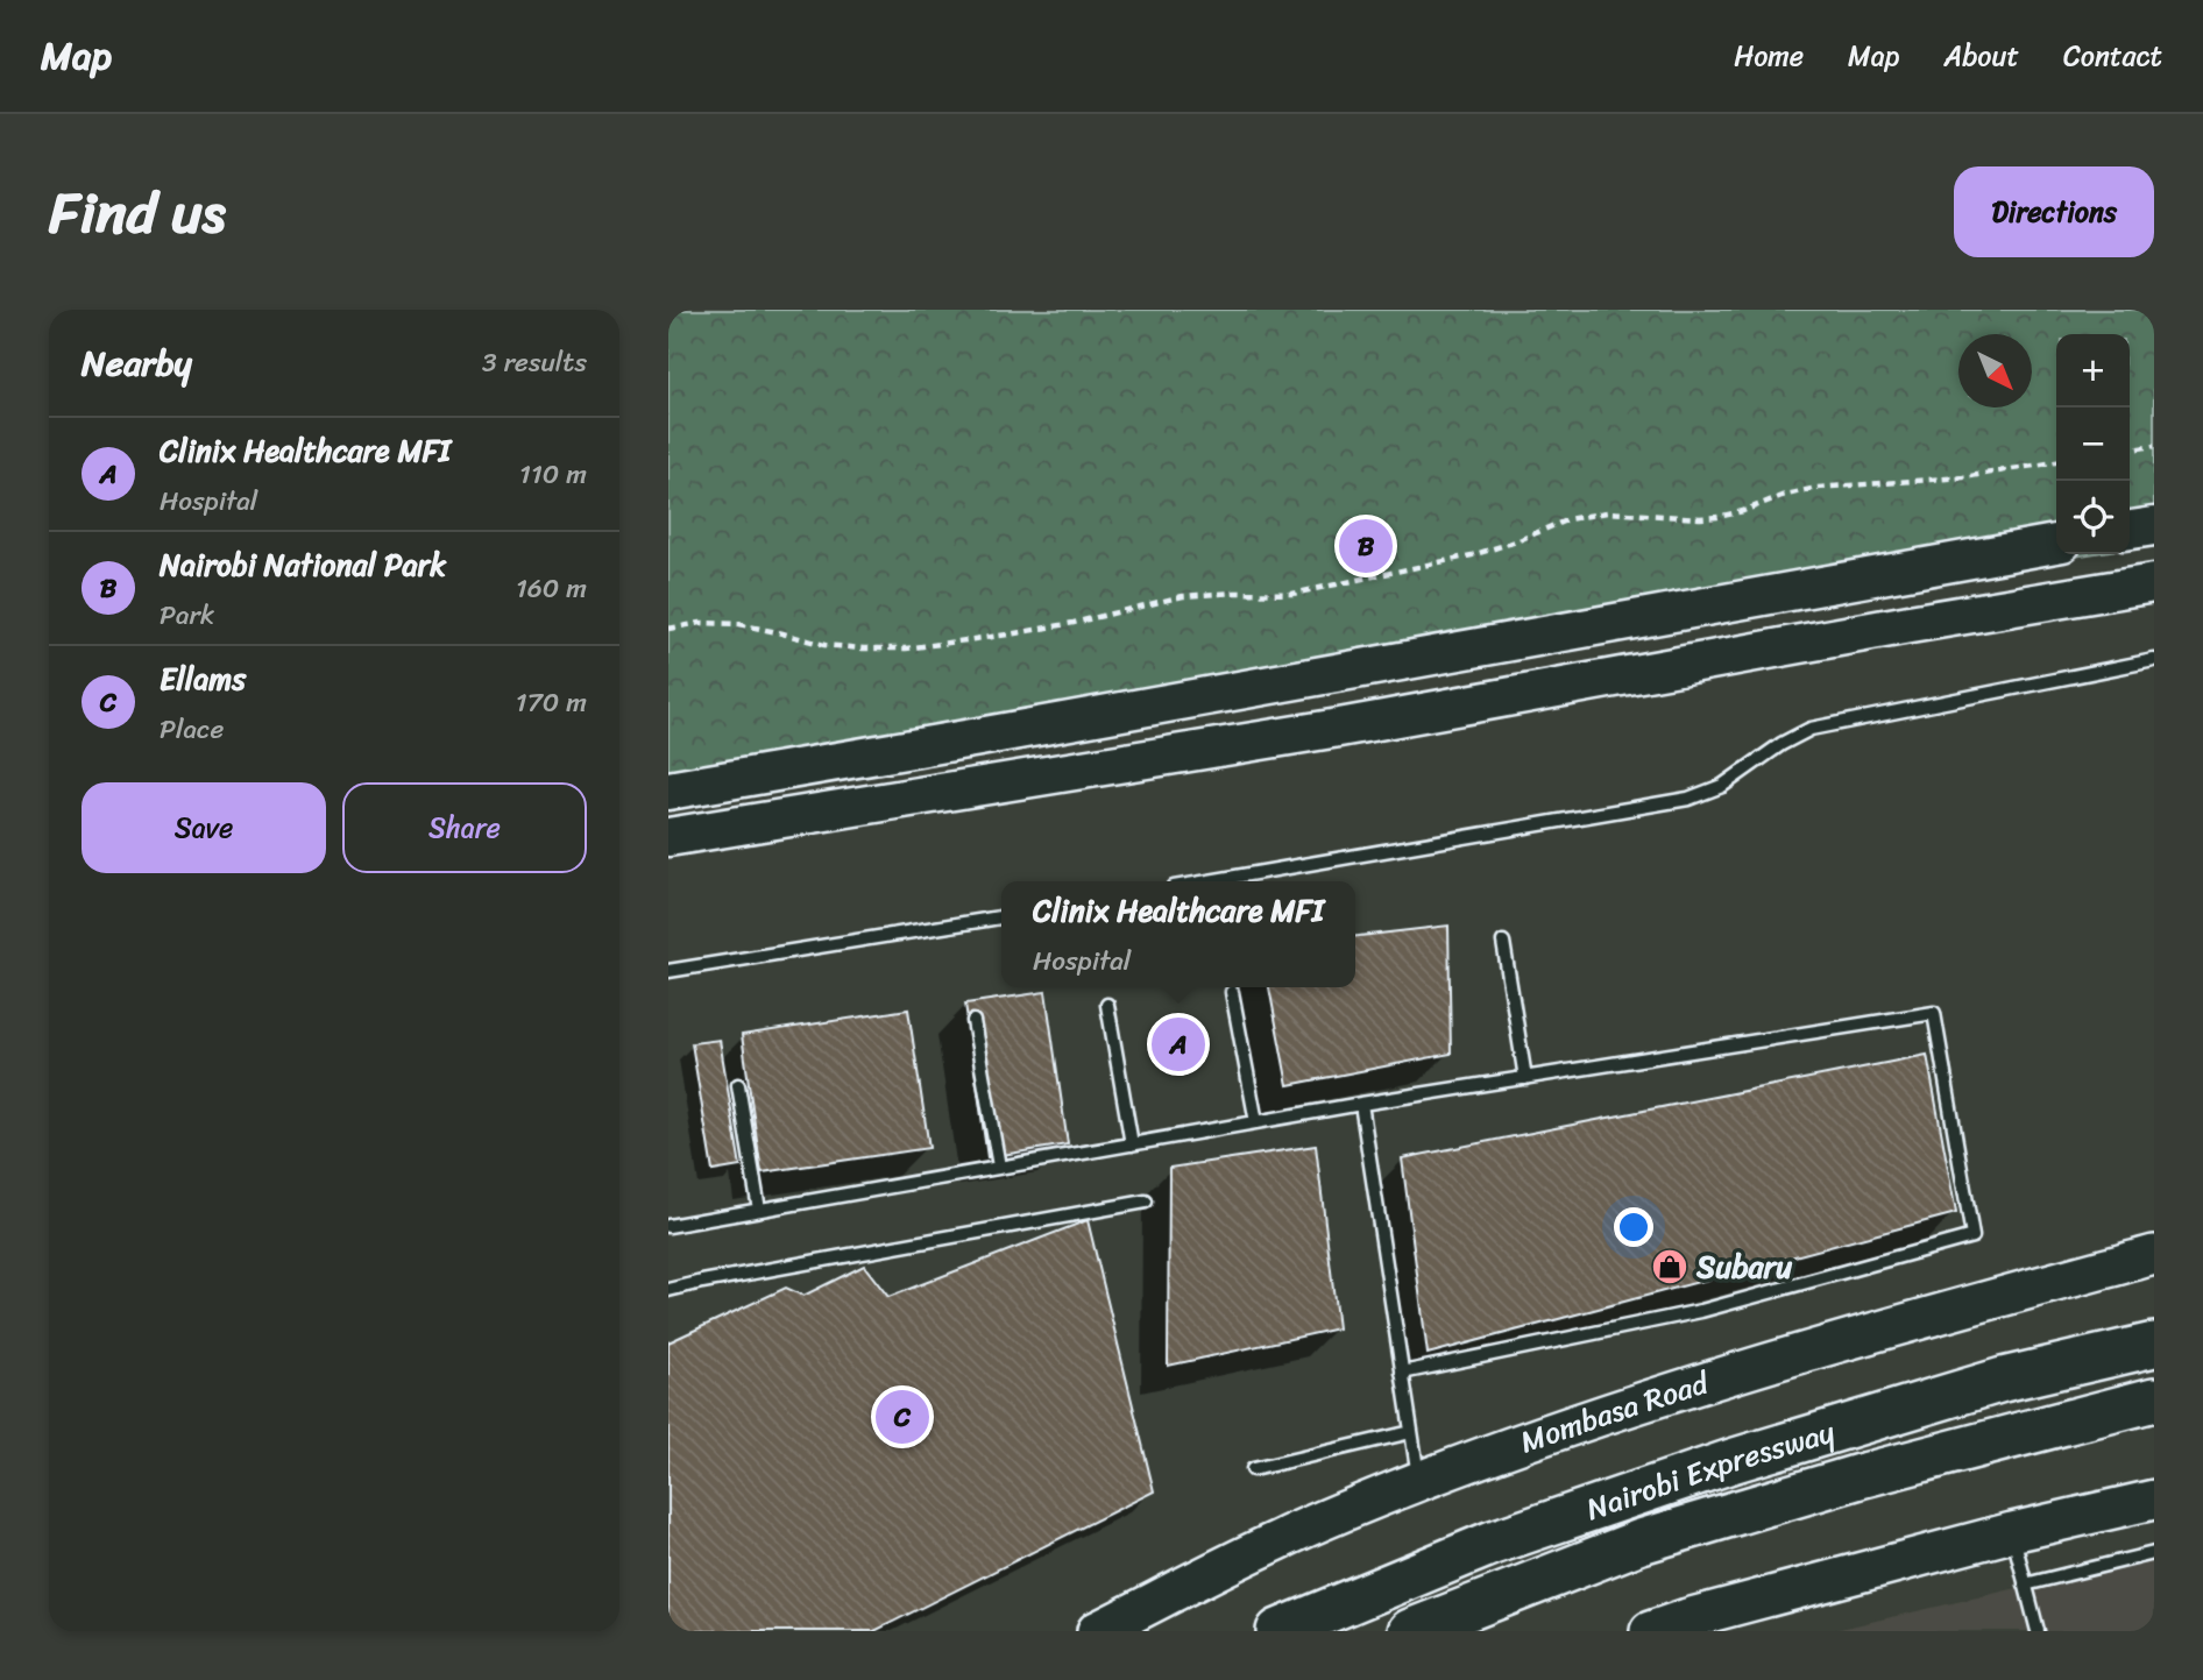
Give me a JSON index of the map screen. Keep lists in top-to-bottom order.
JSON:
{
  "streets": {
    "highway": ["Mombasa Road", "Nairobi Expressway"]
  },
  "places": {
    "shop": ["Subaru"]
  },
  "north": "bottom right",
  "page": {
    "header": "Map",
    "nav": [
      "Home",
      "Map",
      "About",
      "Contact"
    ],
    "title": "Find us",
    "buttons": [
      "Directions",
      ["Save", "Share"]
    ],
    "heading": ["Nearby", "3 results"],
    "map_buttons": ["+", "−"],
    "list": [
      {
        "mark": "A",
        "name": "Clinix Healthcare MFI",
        "note": "Hospital",
        "value": "110 m"
      },
      {
        "mark": "B",
        "name": "Nairobi National Park",
        "note": "Park",
        "value": "160 m"
      },
      {
        "mark": "C",
        "name": "Ellams",
        "note": "Place",
        "value": "170 m"
      }
    ],
    "pins": ["B", "A", "C"],
    "popup": ["Clinix Healthcare MFI", "Hospital"]
  }
}
